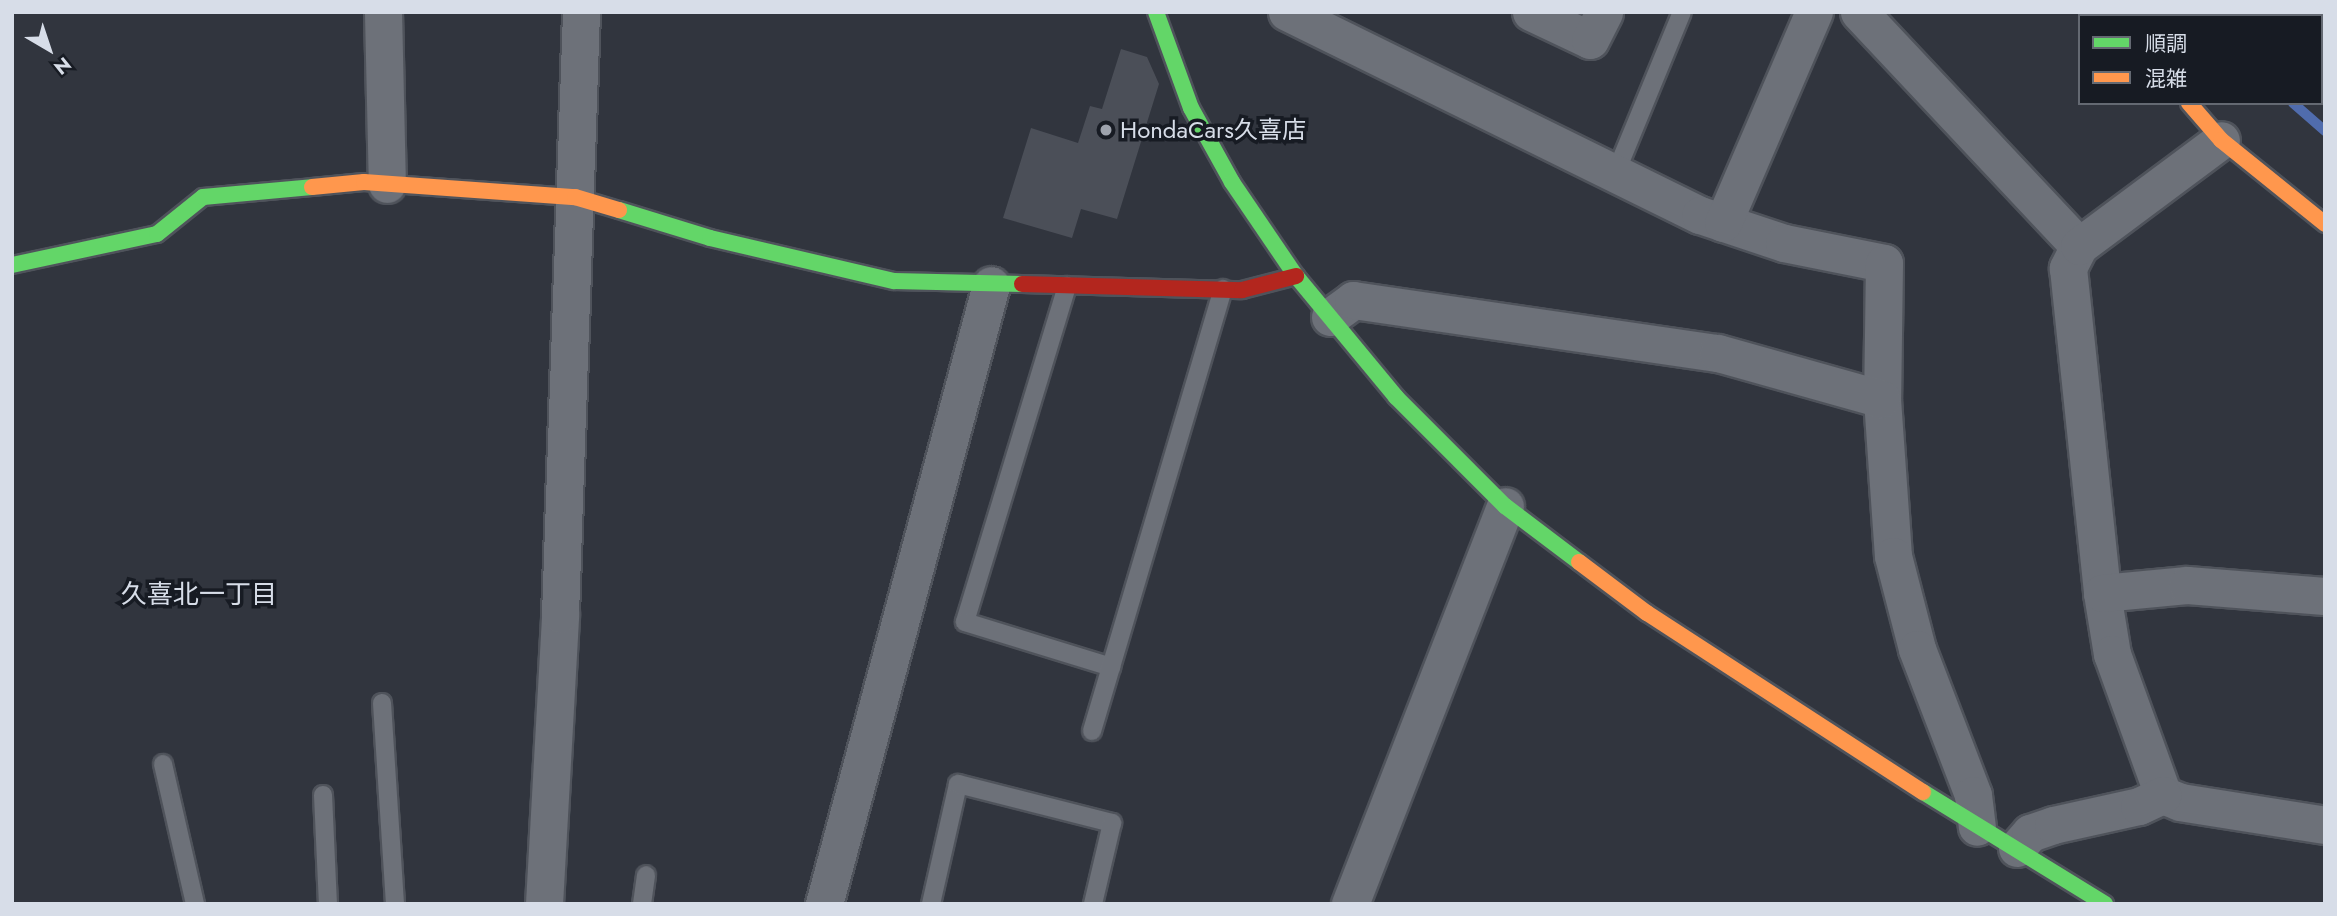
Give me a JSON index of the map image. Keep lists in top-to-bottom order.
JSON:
{
  "districts": ["久喜北一丁目"],
  "places": ["HondaCars久喜店"],
  "legend": ["順調", "混雑"],
  "north": "bottom right"
}
